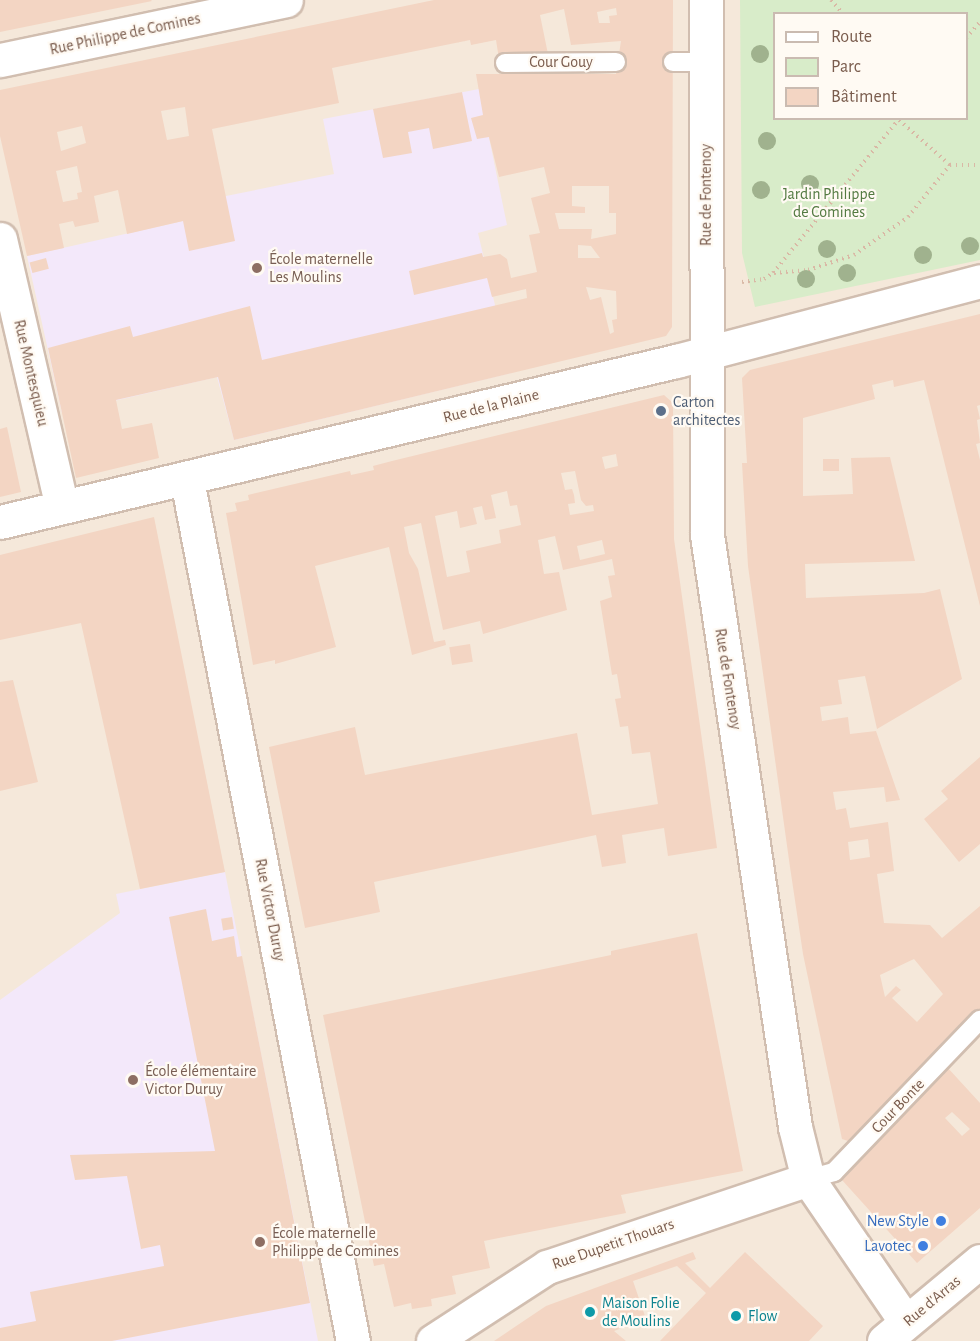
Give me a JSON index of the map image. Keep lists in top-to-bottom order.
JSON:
{
  "streets": {
    "street": [
      "Rue Philippe de Comines",
      "Rue de Fontenoy",
      "Rue Montesquieu",
      "Rue de la Plaine",
      "Rue Victor Duruy",
      "Rue Dupetit Thouars",
      "Rue d'Arras"
    ],
    "lane": ["Cour Gouy", "Cour Bonte"]
  },
  "crossings": [
    ["Rue de Fontenoy", "Rue de la Plaine"],
    ["Rue de Fontenoy", "Cour Bonte"],
    ["Rue de Fontenoy", "Rue Dupetit Thouars"],
    ["Rue de Fontenoy", "Rue d'Arras"],
    ["Rue Montesquieu", "Rue de la Plaine"],
    ["Rue de la Plaine", "Rue Victor Duruy"],
    ["Cour Bonte", "Rue Dupetit Thouars"]
  ],
  "parks": ["Jardin Philippe de Comines"],
  "places": [
    "École maternelle Les Moulins",
    "Carton architectes",
    "École élémentaire Victor Duruy",
    "New Style",
    "École maternelle Philippe de Comines",
    "Lavotec",
    "Maison Folie de Moulins",
    "Flow"
  ],
  "legend": ["Route", "Parc", "Bâtiment"]
}
